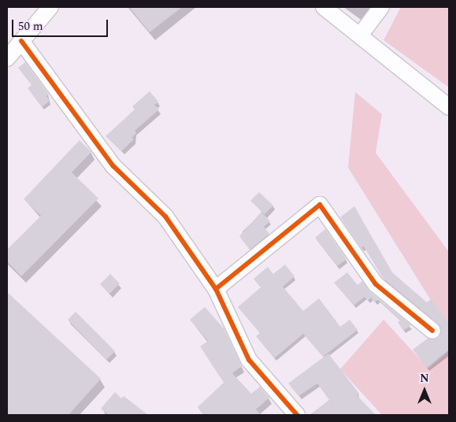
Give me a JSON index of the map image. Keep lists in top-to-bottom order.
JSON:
{
  "scale_bar": "50 m",
  "north": "top"
}
